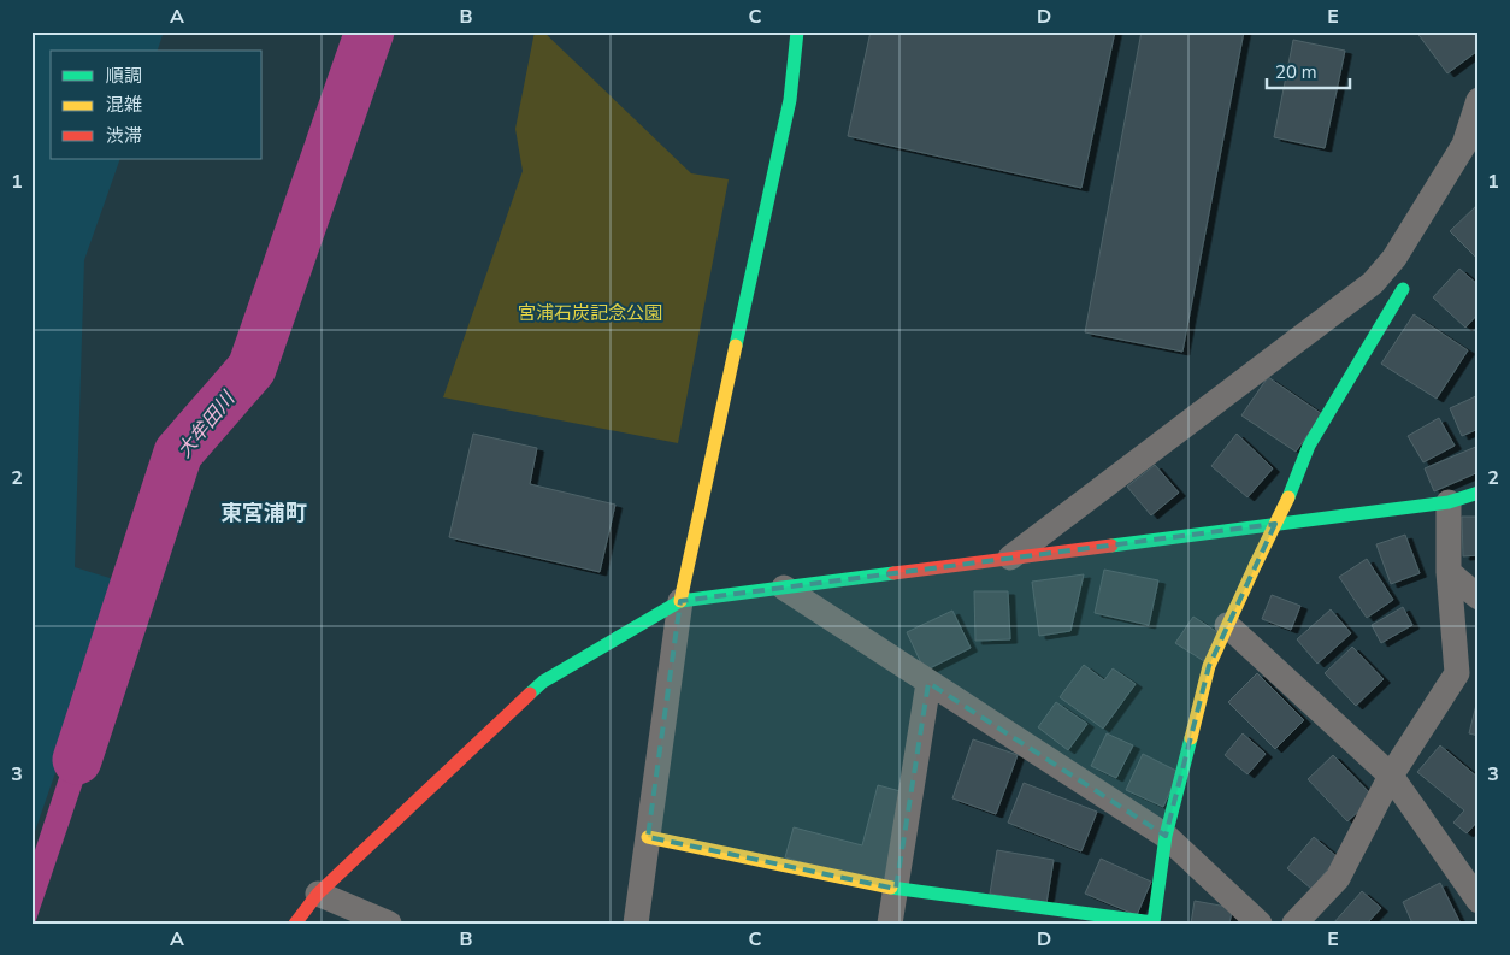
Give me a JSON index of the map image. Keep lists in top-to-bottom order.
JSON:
{
  "districts": ["東宮浦町"],
  "water": ["大牟田川"],
  "parks": ["宮浦石炭記念公園"],
  "legend": ["順調", "混雑", "渋滞"],
  "scale_bar": "20 m",
  "grid": {
    "columns": [
      "A",
      "B",
      "C",
      "D",
      "E"
    ],
    "rows": ["1", "2", "3"]
  }
}
